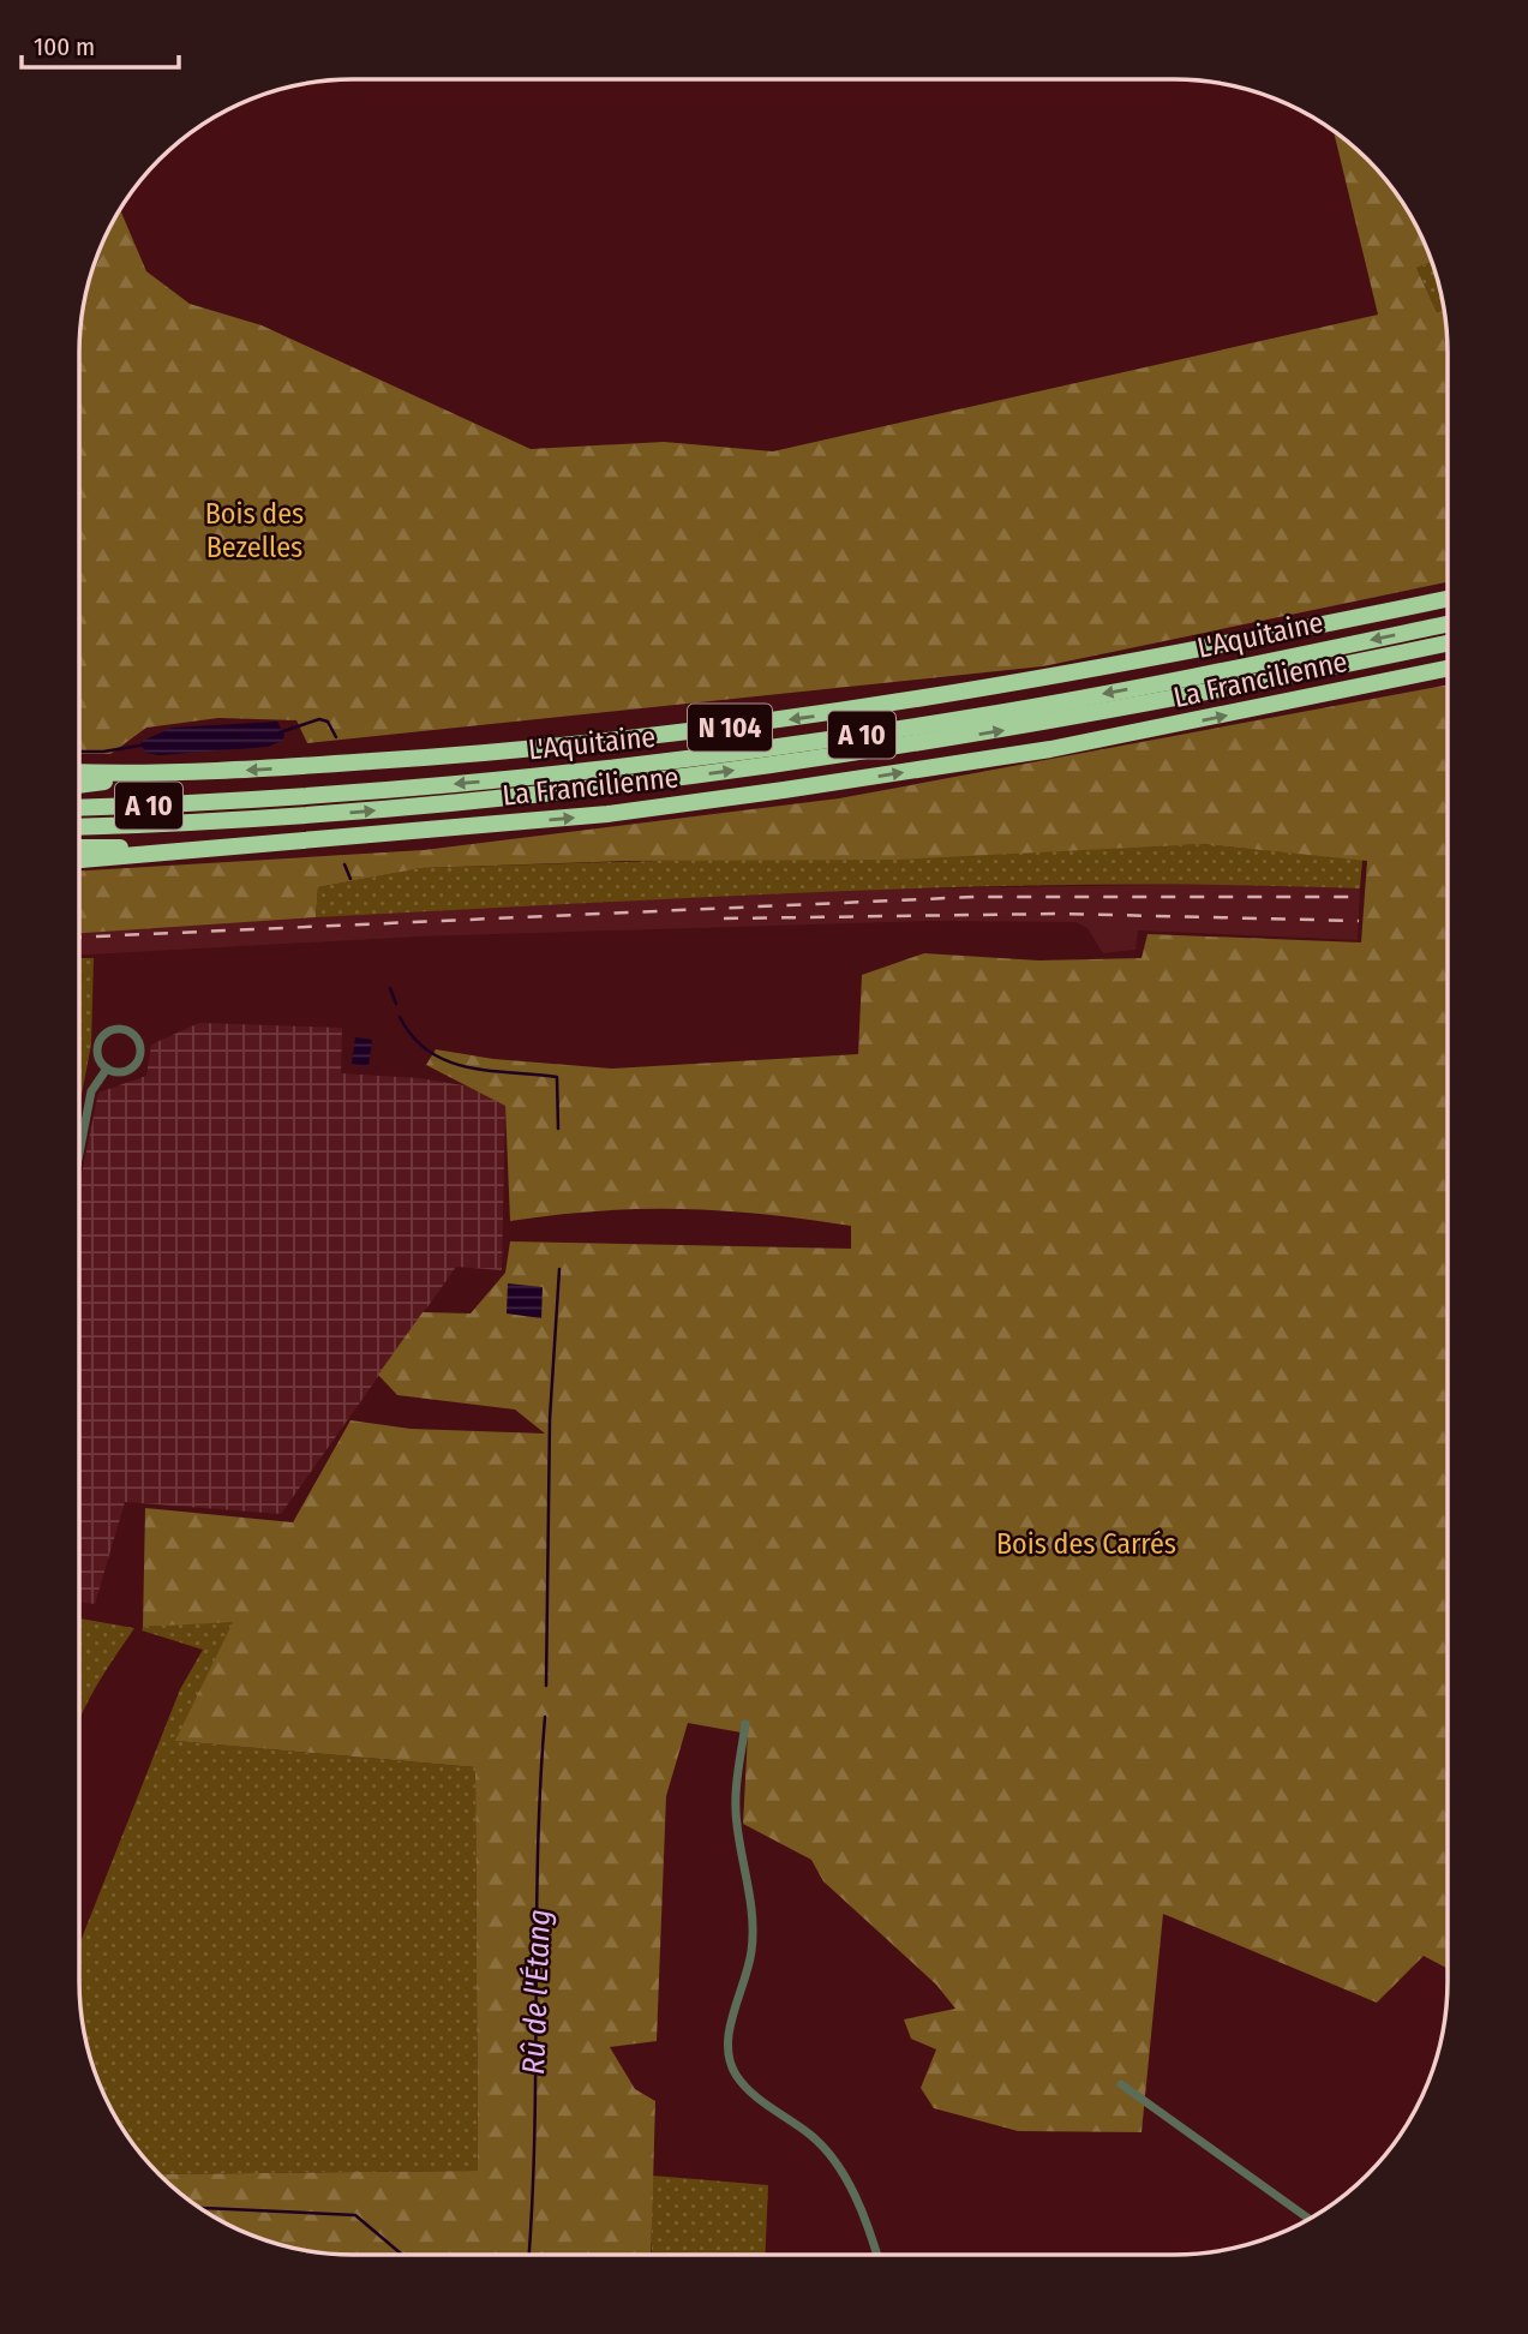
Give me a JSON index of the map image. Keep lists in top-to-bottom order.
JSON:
{
  "streets": {
    "highway": [
      "L'Aquitaine",
      "La Francilienne",
      "N 104",
      "A 10"
    ]
  },
  "water": ["Rû de l'Étang"],
  "parks": ["Bois des Bezelles", "Bois des Carrés"],
  "scale_bar": "100 m"
}
